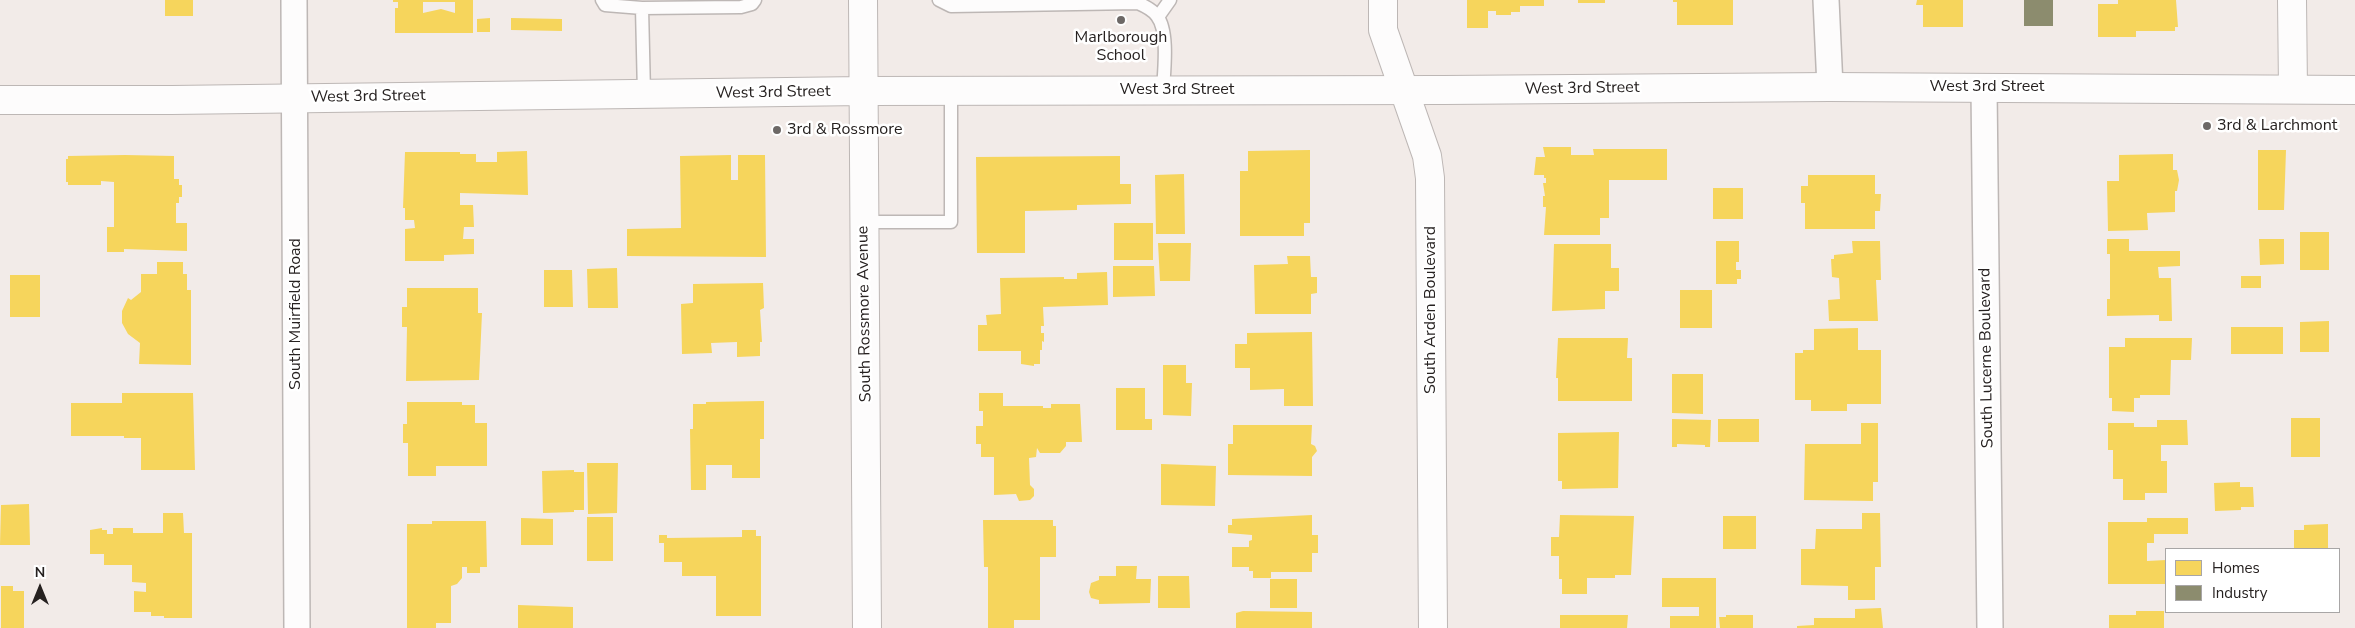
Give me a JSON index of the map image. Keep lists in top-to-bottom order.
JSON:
{
  "streets": {
    "main road": ["West 3rd Street", "South Arden Boulevard", "South Rossmore Avenue"],
    "street": ["South Muirfield Road", "South Lucerne Boulevard"]
  },
  "crossings": [
    ["West 3rd Street", "South Arden Boulevard"],
    ["West 3rd Street", "South Muirfield Road"],
    ["West 3rd Street", "South Rossmore Avenue"],
    ["West 3rd Street", "South Lucerne Boulevard"]
  ],
  "places": ["Marlborough School", "3rd & Larchmont", "3rd & Rossmore"],
  "legend": ["Homes", "Industry"],
  "north": "top"
}
